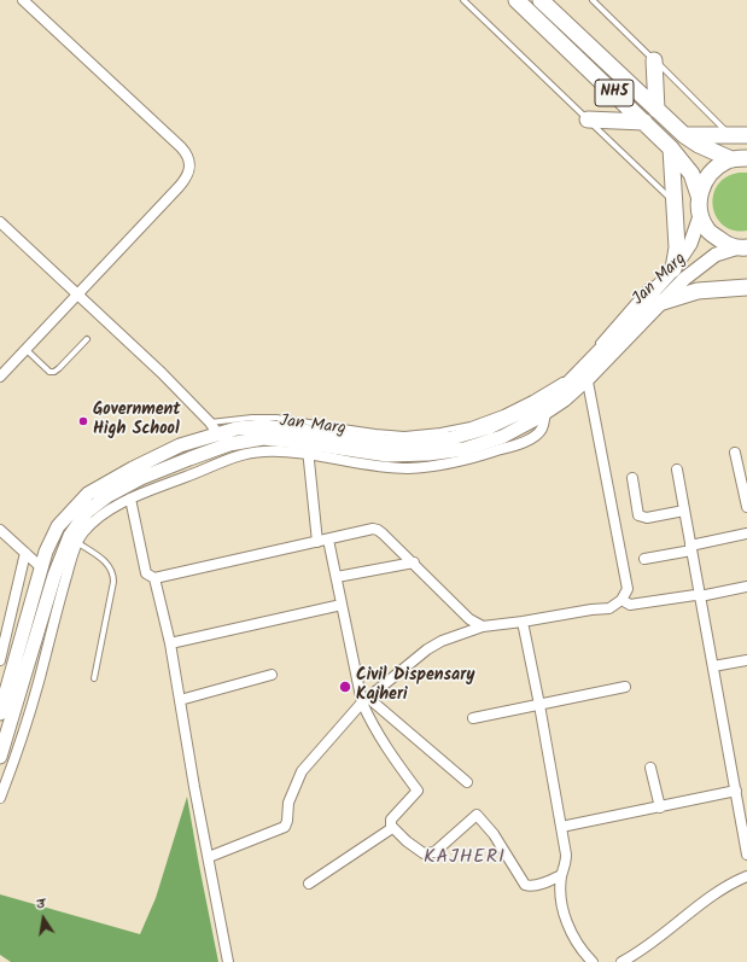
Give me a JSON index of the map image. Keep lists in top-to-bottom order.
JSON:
{
  "streets": {
    "highway": ["NH5"],
    "main road": ["Jan Marg"]
  },
  "crossings": [
    ["NH5", "Jan Marg"]
  ],
  "districts": ["KAJHERI"],
  "places": ["Government High School", "Civil Dispensary Kajheri"],
  "north": "top"
}
